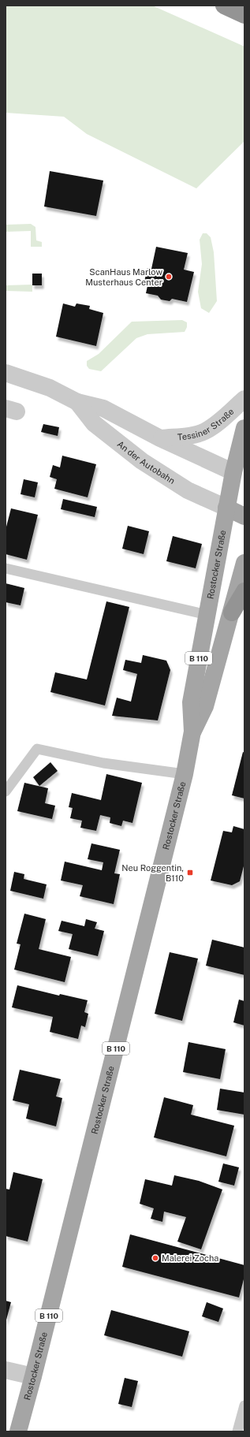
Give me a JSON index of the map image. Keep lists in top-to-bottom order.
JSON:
{
  "streets": {
    "main road": ["Rostocker Straße", "B 110"],
    "street": ["Tessiner Straße", "An der Autobahn"]
  },
  "crossings": [
    ["Tessiner Straße", "An der Autobahn"],
    ["An der Autobahn", "Rostocker Straße"],
    ["An der Autobahn", "B 110"],
    ["Rostocker Straße", "B 110"]
  ],
  "places": {
    "other": ["ScanHaus Marlow Musterhaus Center", "Malerei Zocha"],
    "transit": ["Neu Roggentin, B110"]
  }
}
